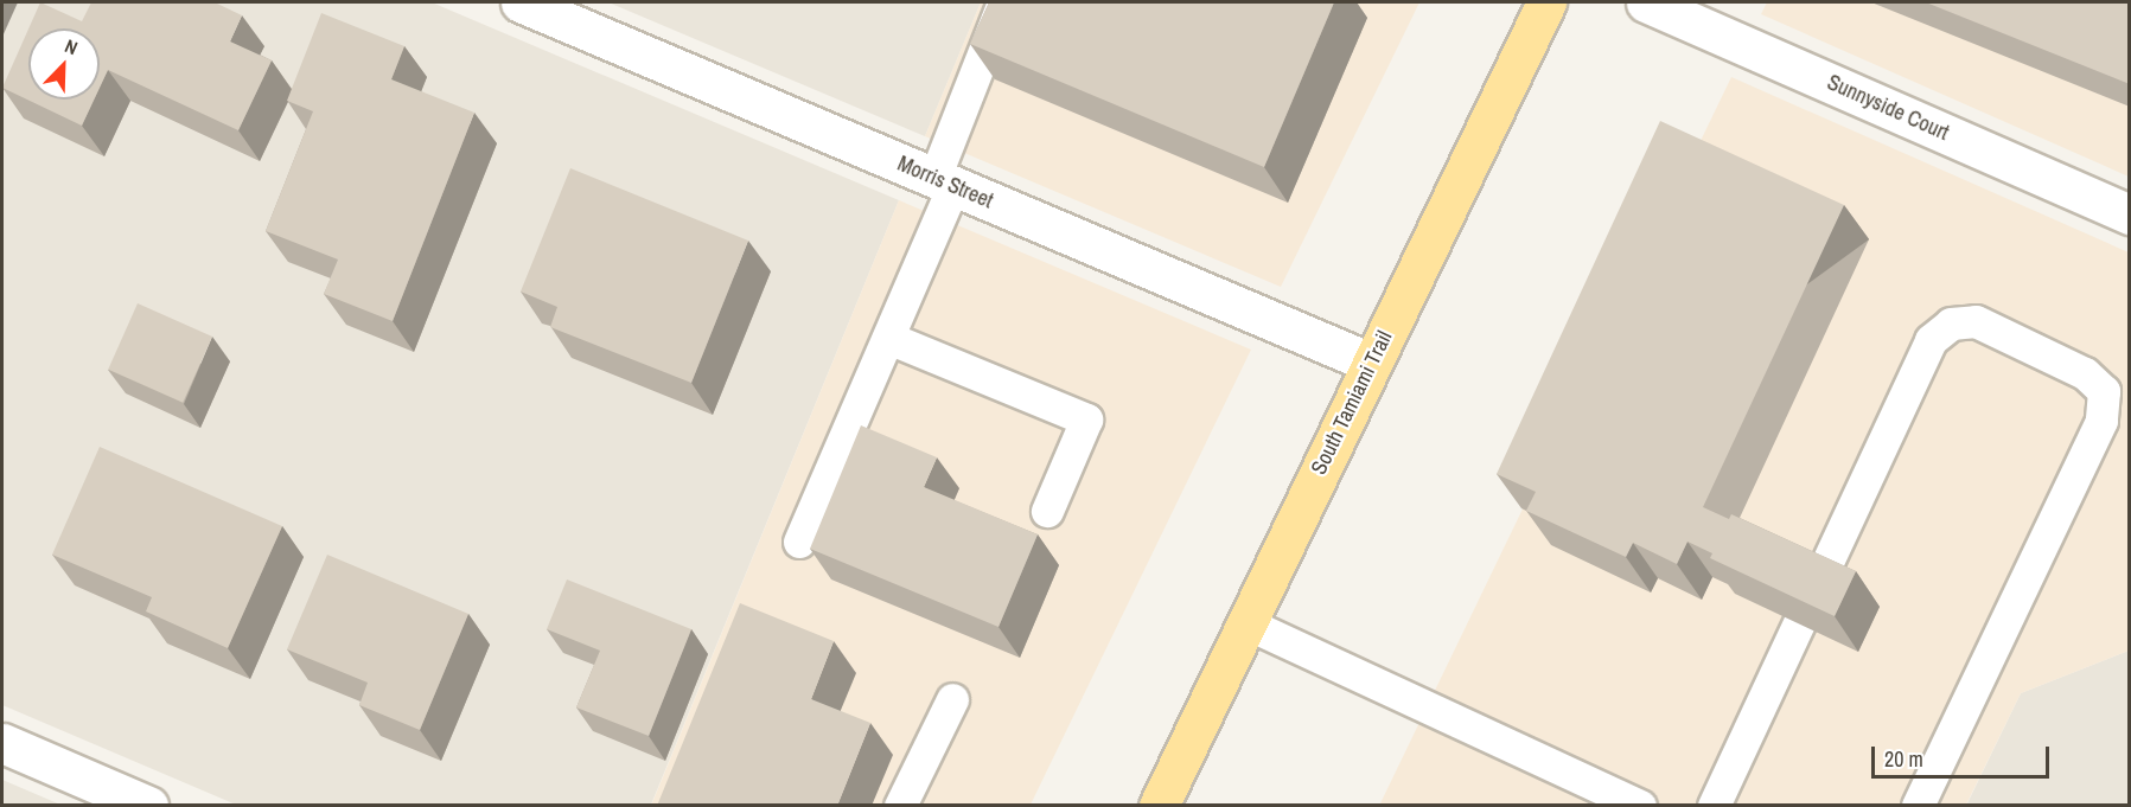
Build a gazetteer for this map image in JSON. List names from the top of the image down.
{
  "streets": {
    "main road": ["South Tamiami Trail"],
    "street": ["Sunnyside Court", "Morris Street"]
  },
  "crossings": [
    ["Morris Street", "South Tamiami Trail"]
  ],
  "scale_bar": "20 m",
  "north": "top right"
}
